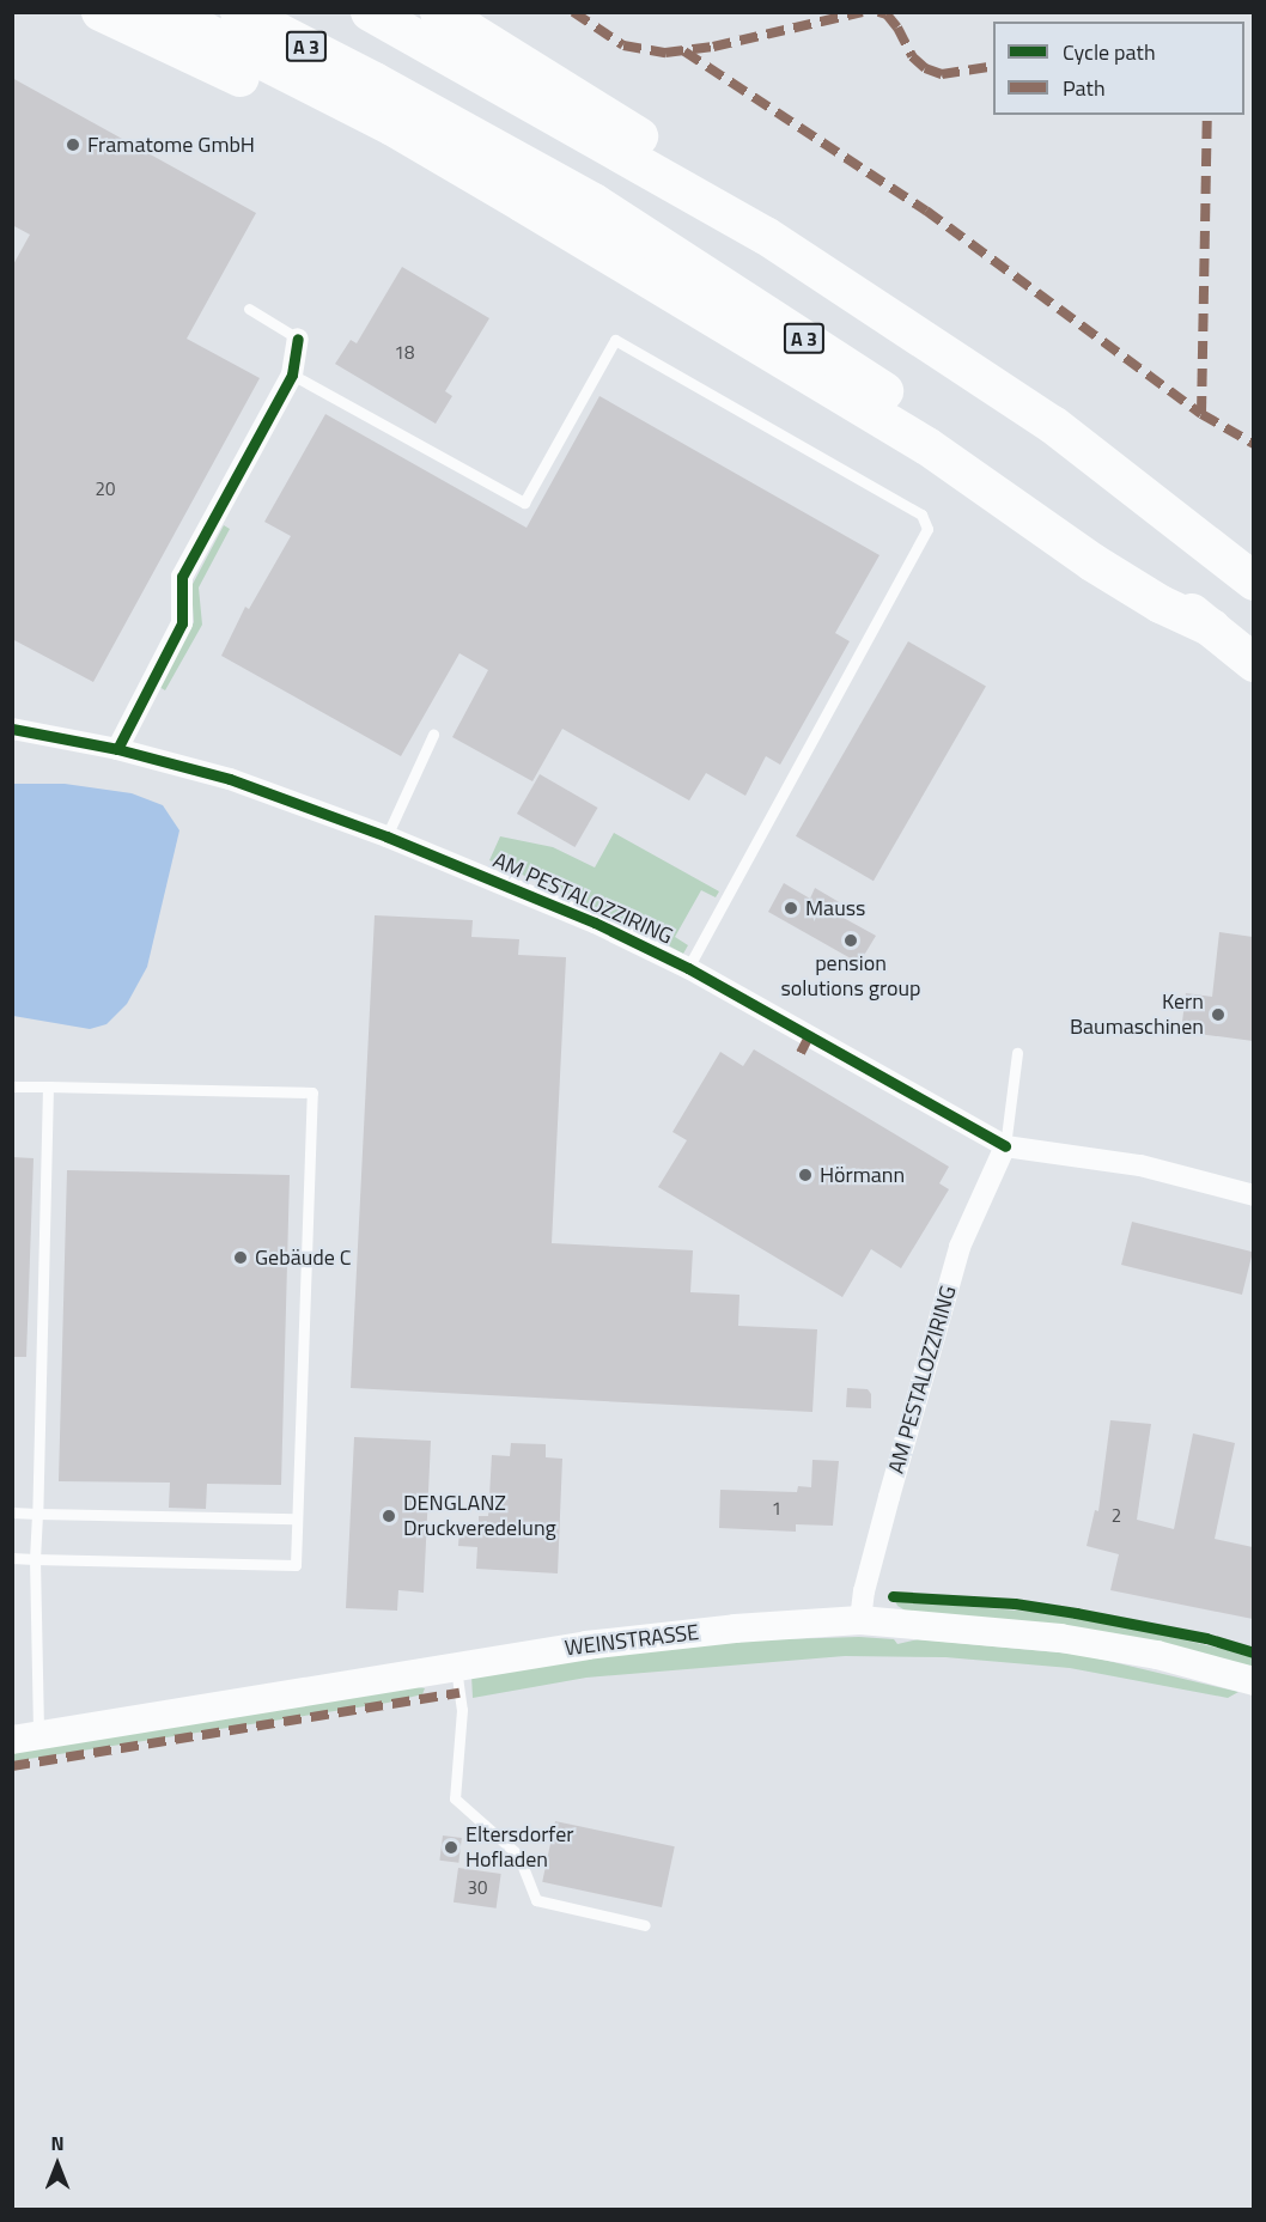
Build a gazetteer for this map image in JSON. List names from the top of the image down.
{
  "streets": {
    "highway": ["A 3"],
    "main road": ["WEINSTRASSE"],
    "street": ["AM PESTALOZZIRING"]
  },
  "crossings": [
    ["AM PESTALOZZIRING", "WEINSTRASSE"]
  ],
  "places": [
    "Framatome GmbH",
    "Mauss",
    "pension solutions group",
    "Kern Baumaschinen",
    "Hörmann",
    "Gebäude C",
    "DENGLANZ Druckveredelung",
    "Eltersdorfer Hofladen"
  ],
  "house_numbers": [
    "18",
    "20",
    "1",
    "2",
    "30"
  ],
  "legend": ["Cycle path", "Path"],
  "north": "top"
}
